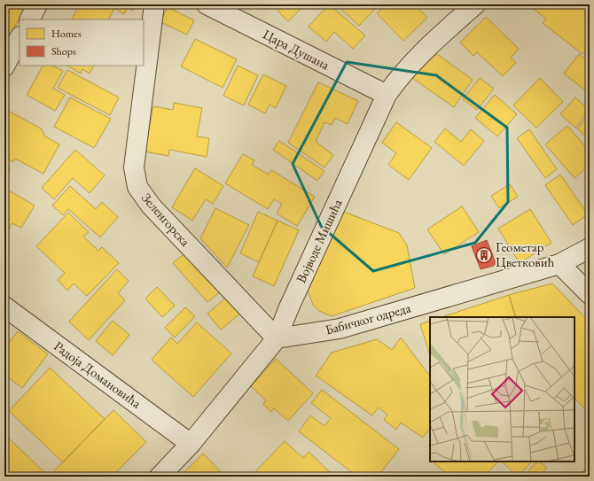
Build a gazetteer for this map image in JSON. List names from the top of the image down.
{
  "streets": {
    "street": [
      "Цара Душана",
      "Зеленгорска",
      "Војводе Мишића",
      "Бабичког одреда",
      "Радоја Домановића"
    ]
  },
  "crossings": [
    ["Цара Душана", "Војводе Мишића"],
    ["Зеленгорска", "Војводе Мишића"],
    ["Зеленгорска", "Бабичког одреда"],
    ["Војводе Мишића", "Бабичког одреда"],
    ["Војводе Мишића", "Радоја Домановића"]
  ],
  "places": {
    "building": ["Геометар Цветковић"]
  },
  "legend": ["Homes", "Shops"]
}
